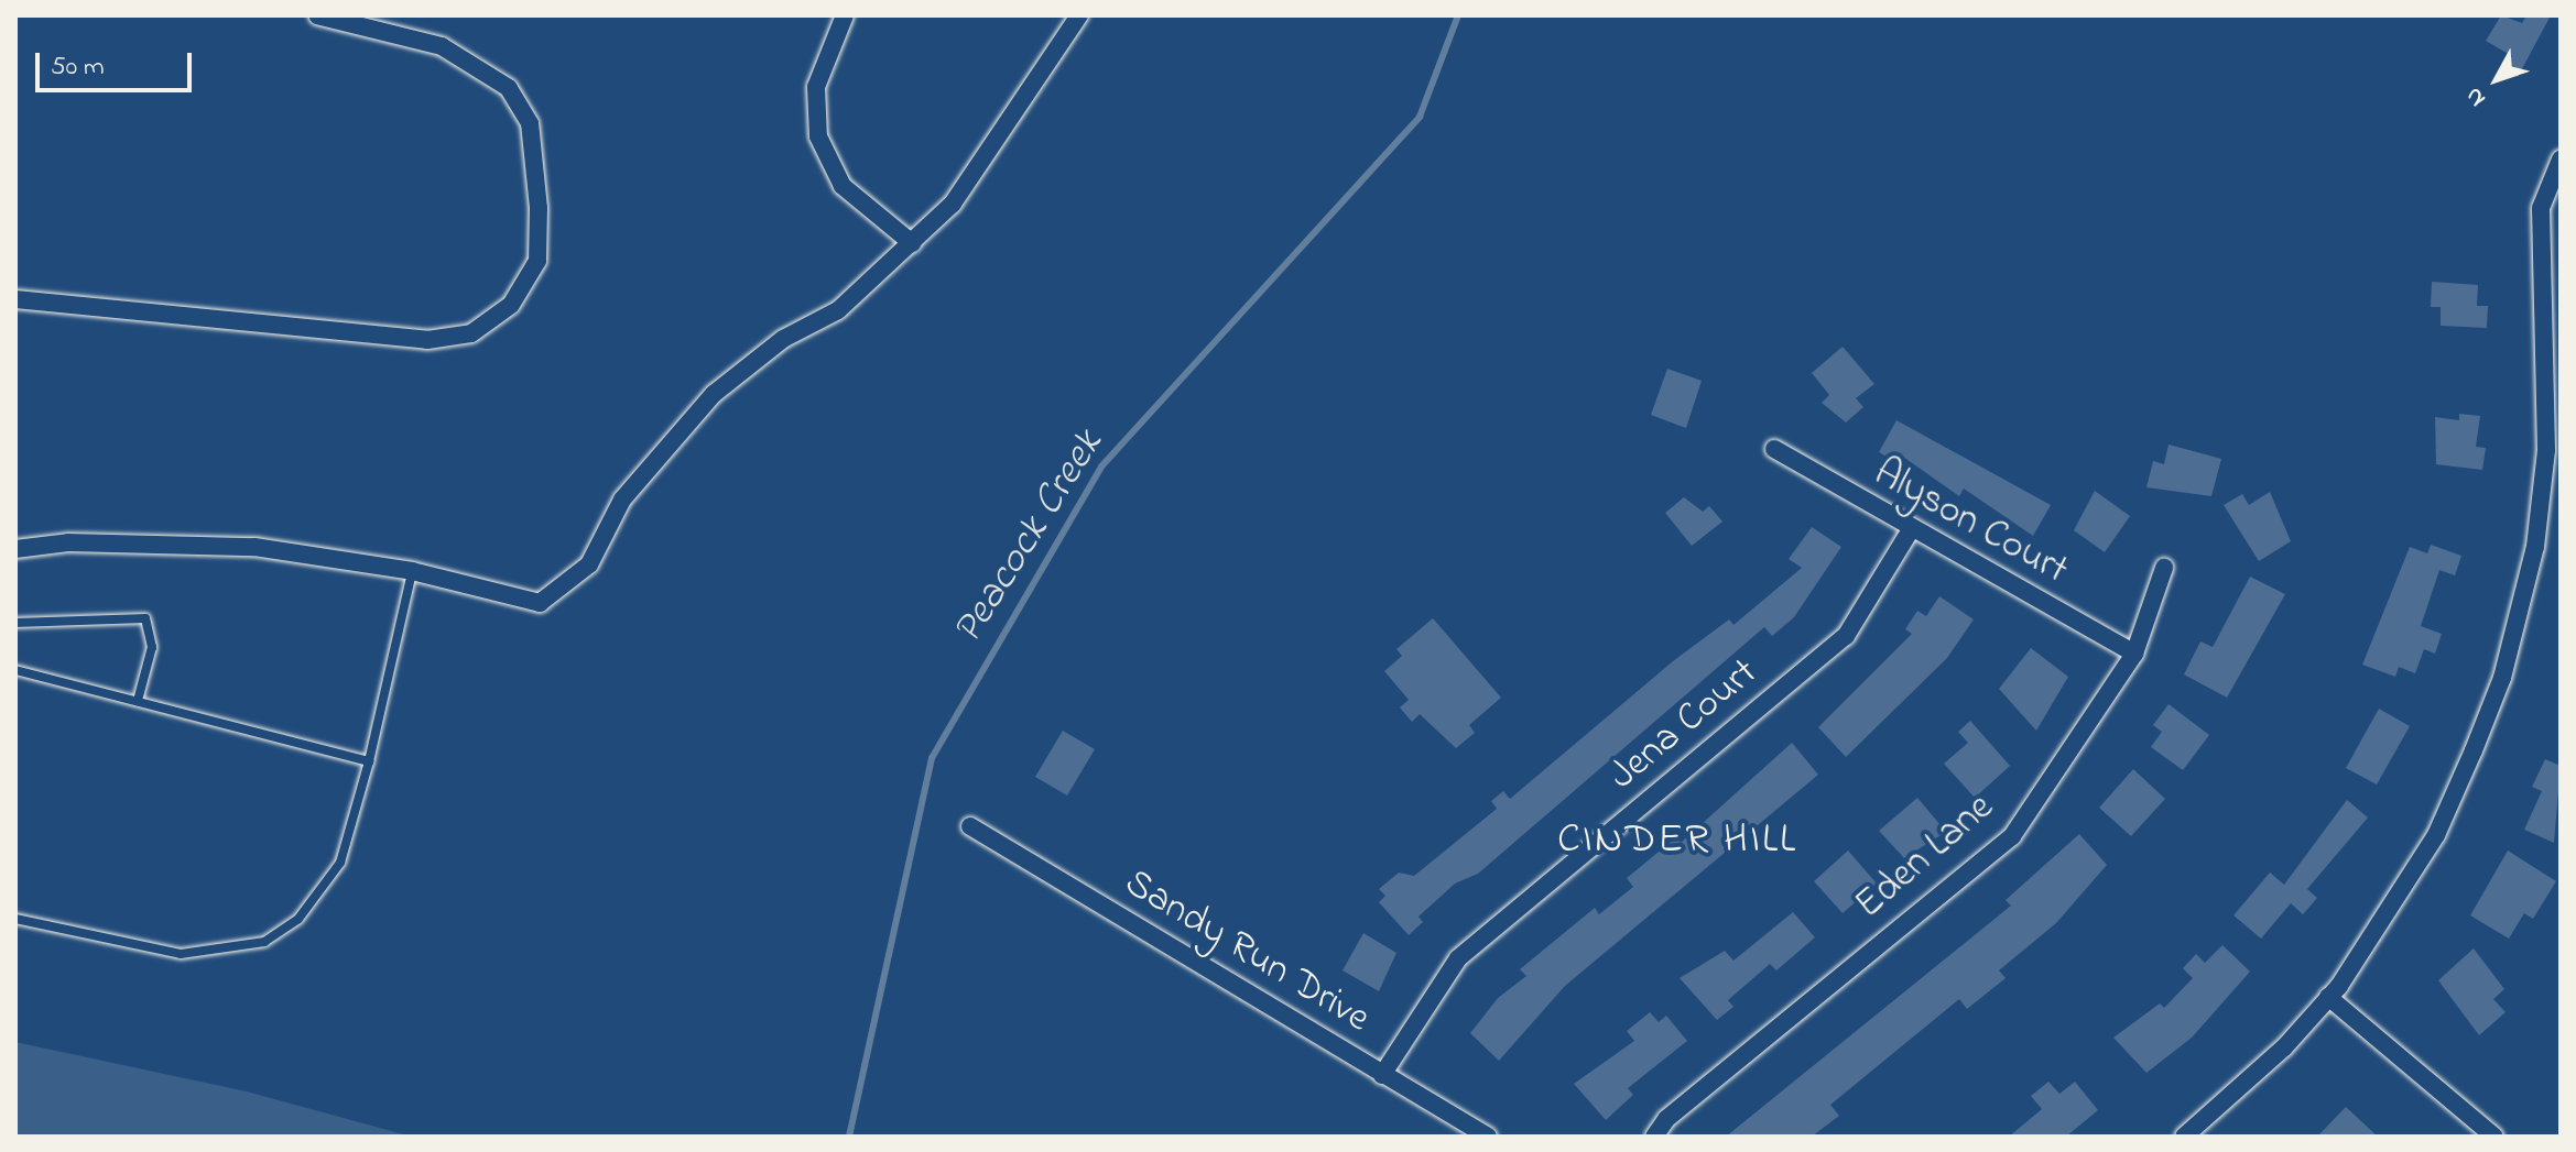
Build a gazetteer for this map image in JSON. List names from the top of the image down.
{
  "streets": {
    "street": [
      "Alyson Court",
      "Jena Court",
      "Eden Lane",
      "Sandy Run Drive"
    ]
  },
  "crossings": [
    ["Alyson Court", "Jena Court"],
    ["Alyson Court", "Eden Lane"],
    ["Jena Court", "Sandy Run Drive"]
  ],
  "districts": ["CINDER HILL"],
  "water": ["Peacock Creek"],
  "scale_bar": "50 m",
  "north": "bottom left"
}
